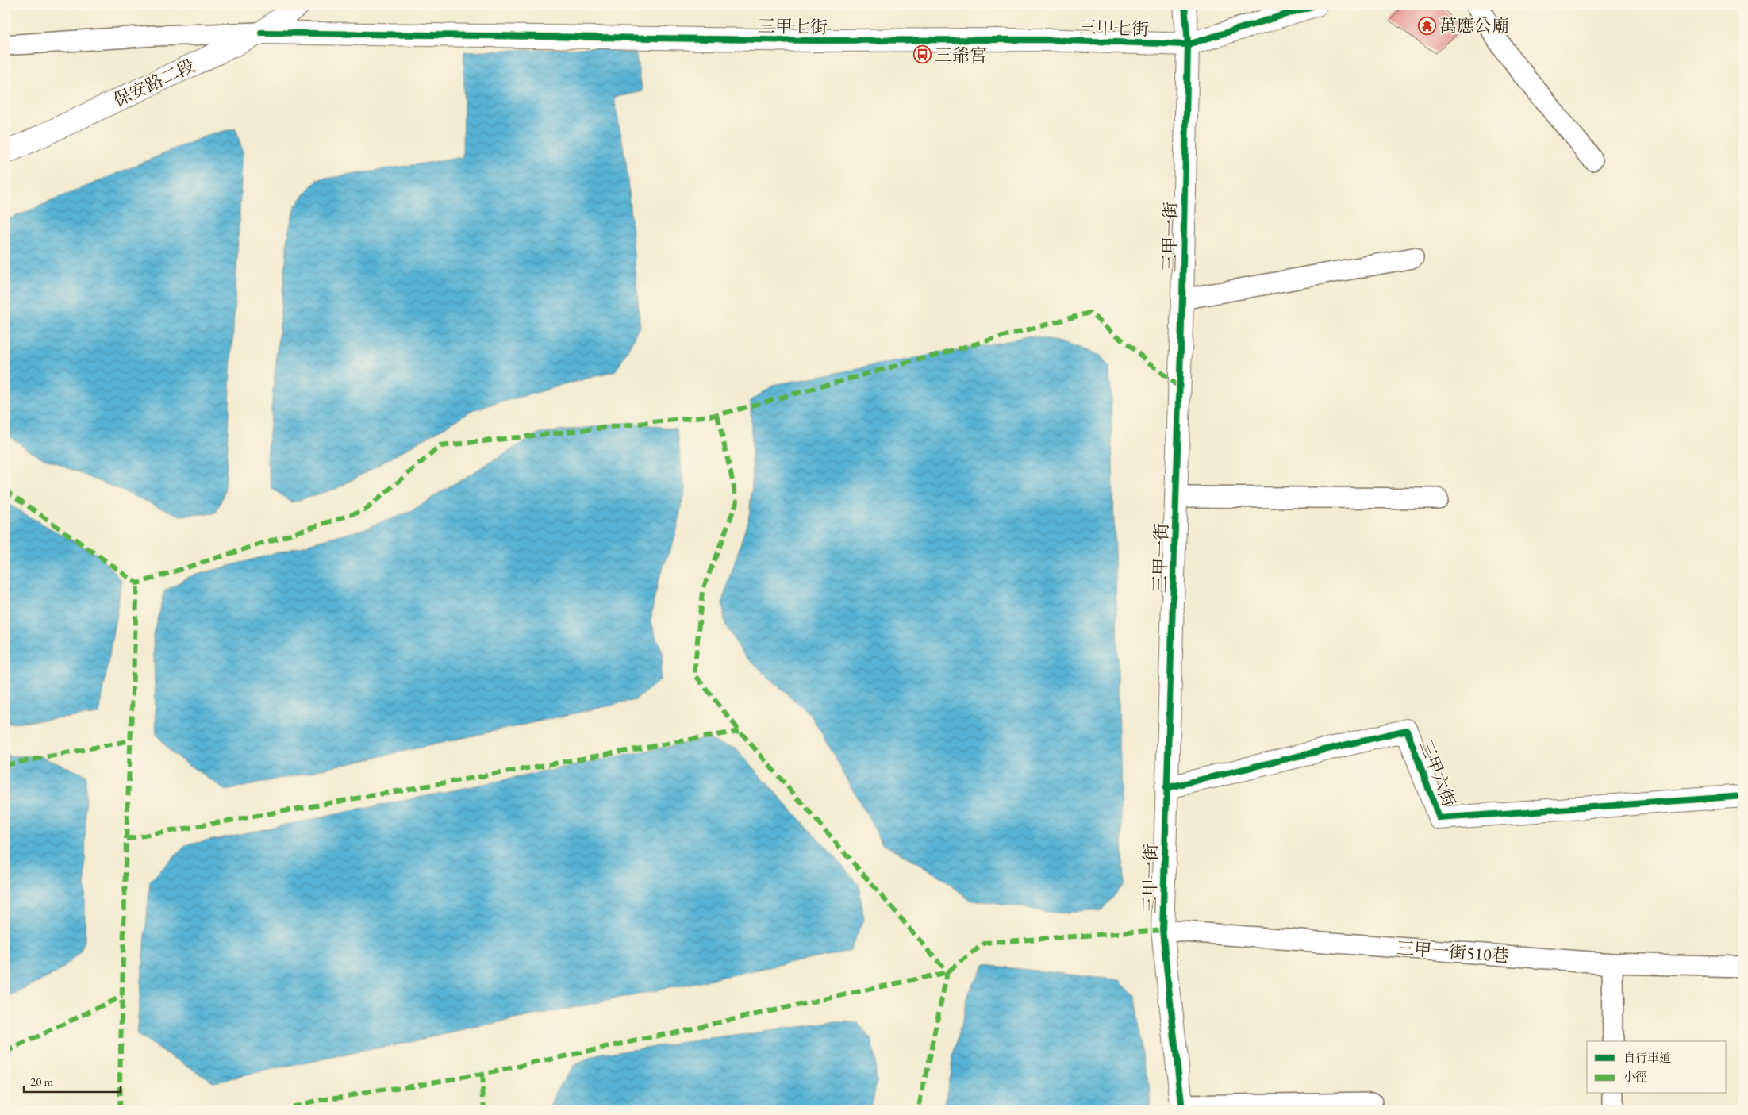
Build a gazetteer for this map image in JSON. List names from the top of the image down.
{
  "streets": {
    "street": [
      "三甲七街",
      "保安路二段",
      "三甲一街",
      "三甲六街"
    ],
    "lane": ["三甲一街510巷"]
  },
  "crossings": [
    ["三甲七街", "保安路二段"],
    ["三甲七街", "三甲一街"],
    ["三甲一街", "三甲六街"],
    ["三甲一街", "三甲一街510巷"]
  ],
  "places": {
    "temple": ["萬應公廟"],
    "bus stop": ["三爺宮"]
  },
  "legend": ["自行車道", "小徑"],
  "scale_bar": "20 m"
}
